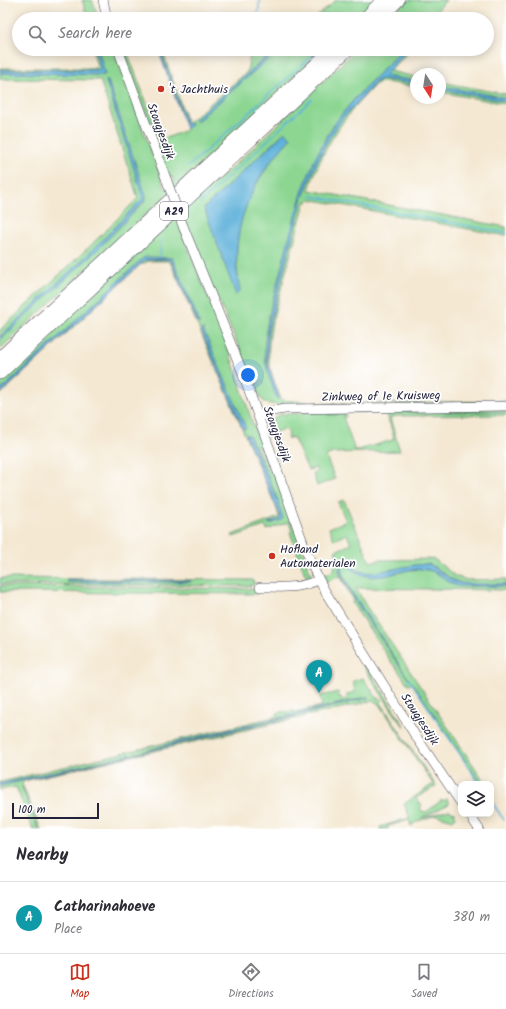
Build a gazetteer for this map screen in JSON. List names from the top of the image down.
{
  "streets": {
    "highway": ["A29"],
    "street": ["Stougjesdijk", "Zinkweg of 1e Kruisweg"]
  },
  "crossings": [
    ["Stougjesdijk", "Zinkweg of 1e Kruisweg"]
  ],
  "places": ["'t Jachthuis", "Hofland Automaterialen"],
  "scale_bar": "100 m",
  "north": "bottom",
  "page": {
    "search": "Search here",
    "pins": "A",
    "scale": "100 m",
    "heading": "Nearby",
    "list": [
      {
        "mark": "A",
        "name": "Catharinahoeve",
        "note": "Place",
        "value": "380 m"
      }
    ],
    "nav": ["Map", "Directions", "Saved"]
  }
}
